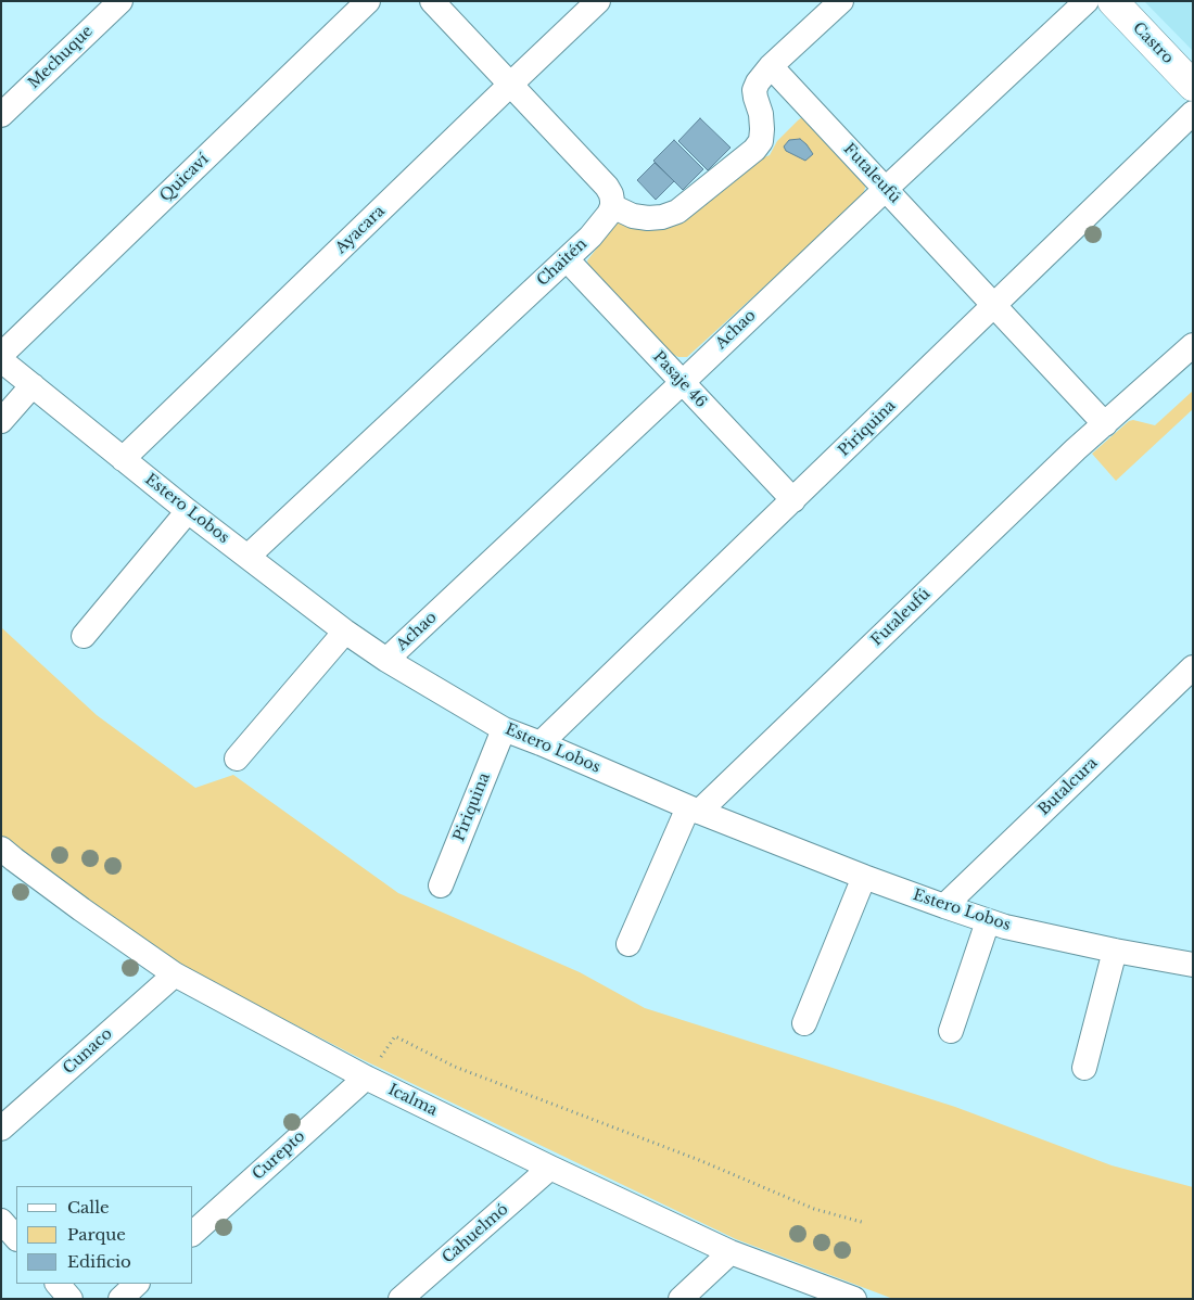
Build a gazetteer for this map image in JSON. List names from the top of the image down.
{
  "streets": {
    "street": [
      "Castro",
      "Mechuque",
      "Futaleufú",
      "Quicaví",
      "Ayacara",
      "Chaitén",
      "Achao",
      "Pasaje 46",
      "Piriquina",
      "Estero Lobos",
      "Butalcura",
      "Cunaco",
      "Icalma",
      "Curepto",
      "Cahuelmó"
    ]
  },
  "crossings": [
    ["Futaleufú", "Achao"],
    ["Futaleufú", "Piriquina"],
    ["Futaleufú", "Estero Lobos"],
    ["Ayacara", "Estero Lobos"],
    ["Chaitén", "Pasaje 46"],
    ["Chaitén", "Estero Lobos"],
    ["Achao", "Pasaje 46"],
    ["Achao", "Estero Lobos"],
    ["Pasaje 46", "Piriquina"],
    ["Piriquina", "Estero Lobos"],
    ["Estero Lobos", "Butalcura"],
    ["Cunaco", "Icalma"],
    ["Icalma", "Curepto"],
    ["Icalma", "Cahuelmó"]
  ],
  "legend": ["Calle", "Parque", "Edificio"]
}
